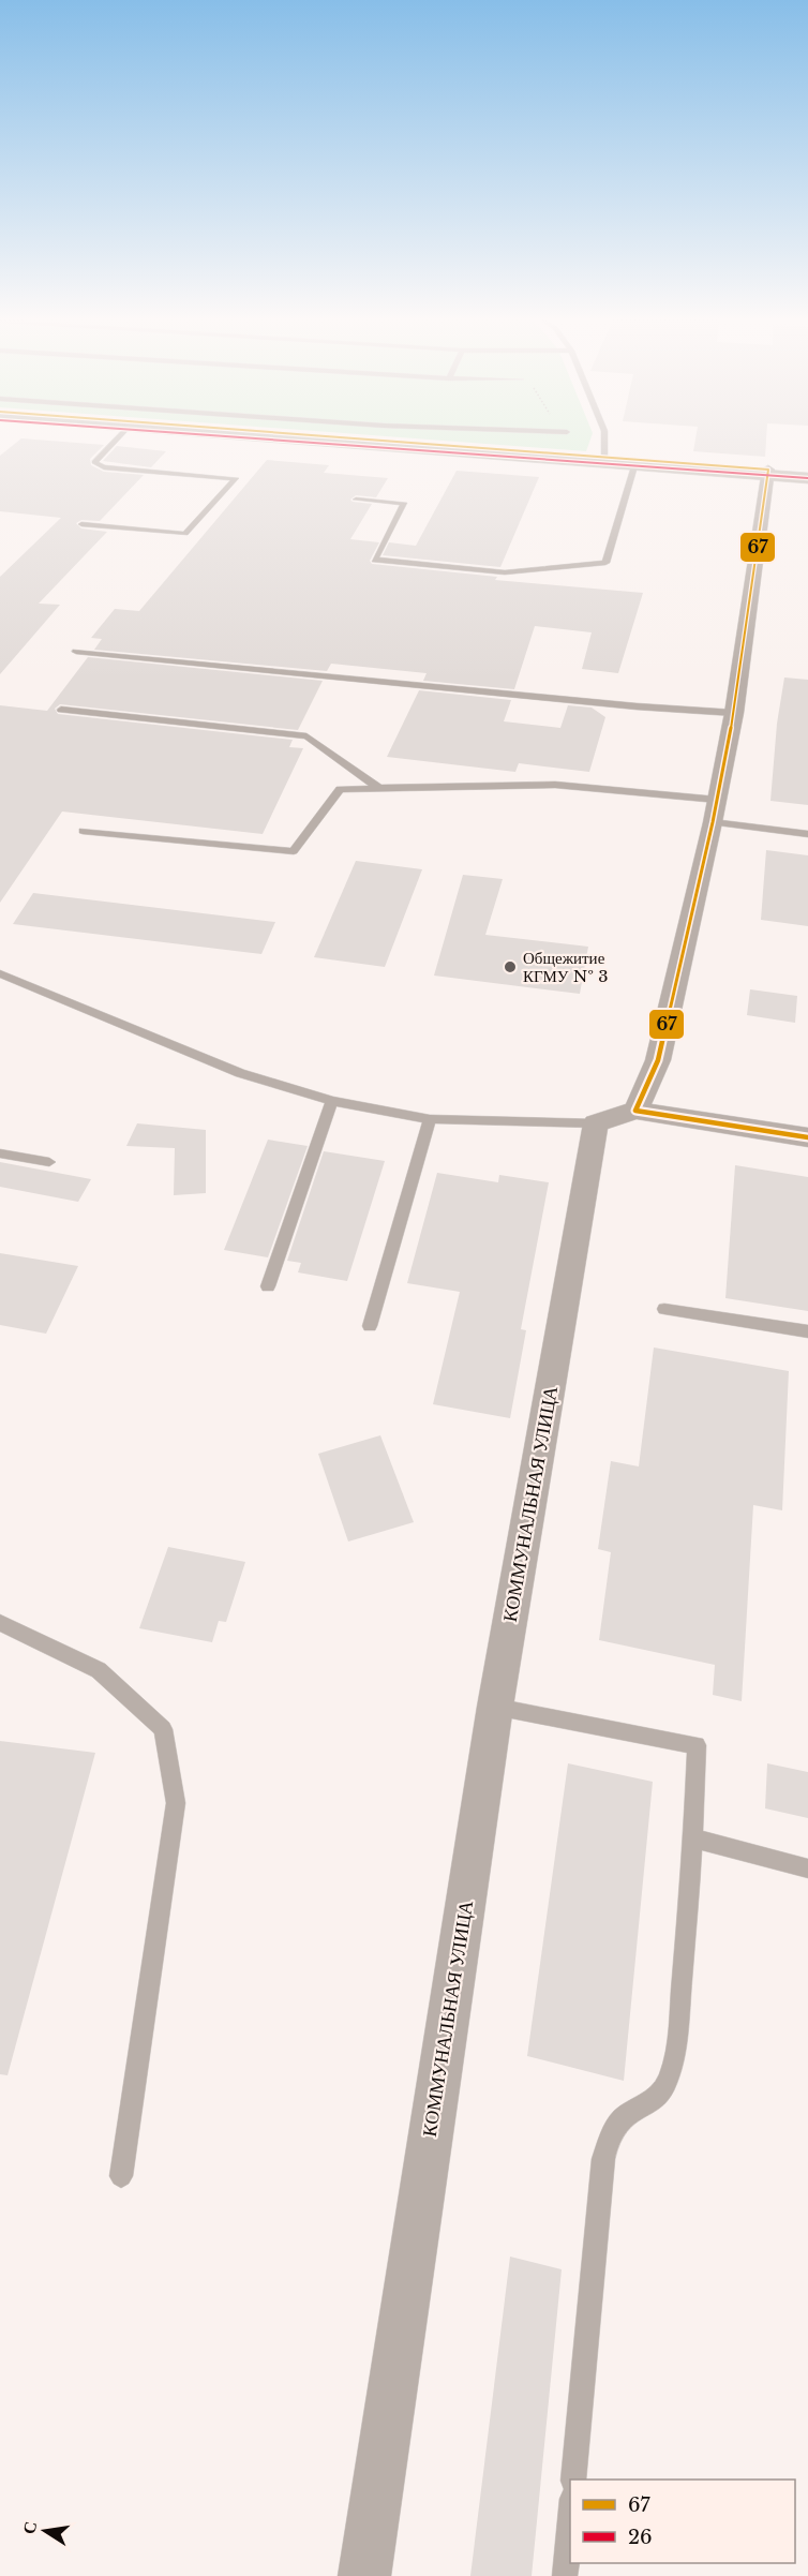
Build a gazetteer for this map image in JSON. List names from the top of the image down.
{
  "streets": {
    "street": ["КОММУНАЛЬНАЯ УЛИЦА"]
  },
  "places": ["Общежитие КГМУ № 3"],
  "lines": ["transit line 67", "transit line 26"],
  "legend": ["67", "26"],
  "north": "left"
}
